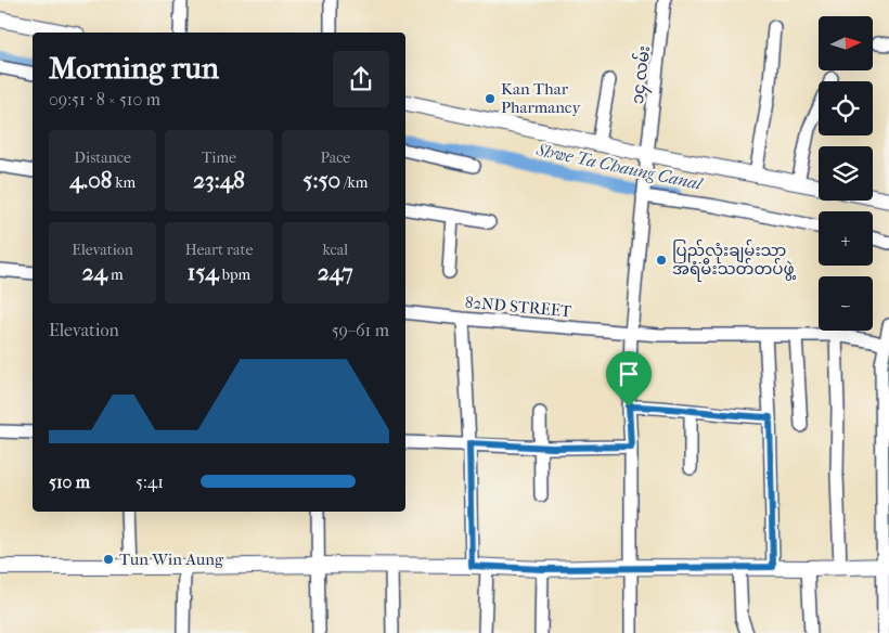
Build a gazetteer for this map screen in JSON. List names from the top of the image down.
{
  "streets": {
    "street": ["၁၄ လမ်း", "82ND STREET"]
  },
  "crossings": [
    ["၁၄ လမ်း", "82ND STREET"]
  ],
  "water": ["Shwe Ta Chaung Canal"],
  "places": ["Kan Thar Pharmancy", "ပြည်လုံးချမ်းသာ အရံမီးသတ်တပ်ဖွဲ့", "Tun Win Aung"],
  "north": "right",
  "page": {
    "map_buttons": ["+", "−"],
    "heading": ["Morning run", "09:51 · 8 × 510 m"],
    "stats": [
      ["Distance", "4.08 km"],
      ["Time", "23:48"],
      ["Pace", "5:50 /km"],
      ["Elevation", "24 m"],
      ["Heart rate", "154 bpm"],
      ["kcal", "247"]
    ],
    "chart": ["Elevation", "59–61 m"],
    "list": [
      {
        "name": "510 m",
        "note": "5:41"
      }
    ]
  }
}
